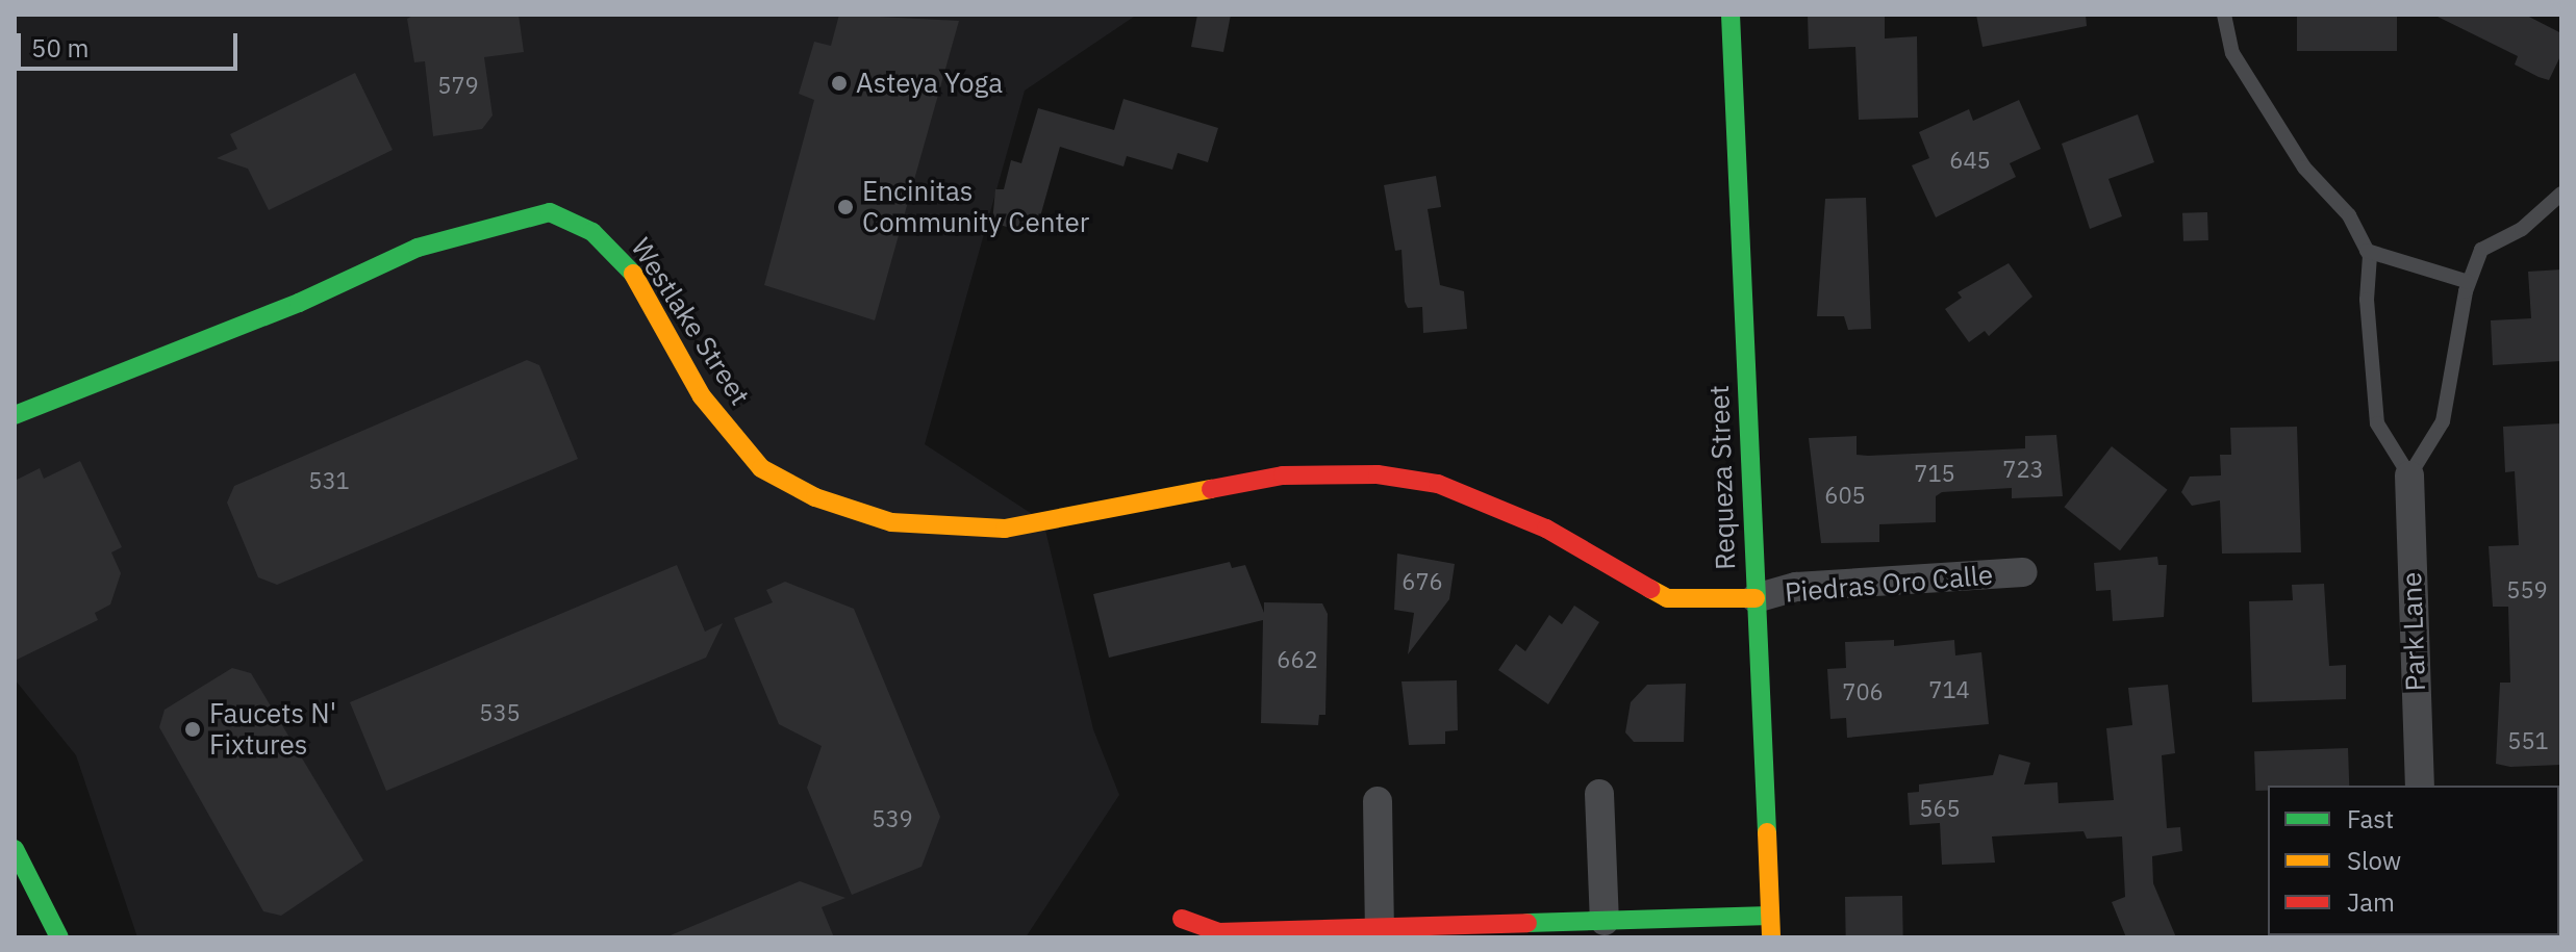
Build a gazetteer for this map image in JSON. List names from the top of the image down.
{
  "streets": {
    "street": [
      "Westlake Street",
      "Requeza Street",
      "Piedras Oro Calle",
      "Park Lane"
    ]
  },
  "crossings": [
    ["Westlake Street", "Requeza Street"],
    ["Westlake Street", "Piedras Oro Calle"],
    ["Requeza Street", "Piedras Oro Calle"]
  ],
  "places": ["Asteya Yoga", "Encinitas Community Center", "Faucets N' Fixtures"],
  "house_numbers": [
    "579",
    "645",
    "723",
    "715",
    "531",
    "605",
    "676",
    "559",
    "662",
    "714",
    "706",
    "535",
    "551",
    "565",
    "539"
  ],
  "legend": ["Fast", "Slow", "Jam"],
  "scale_bar": "50 m"
}
